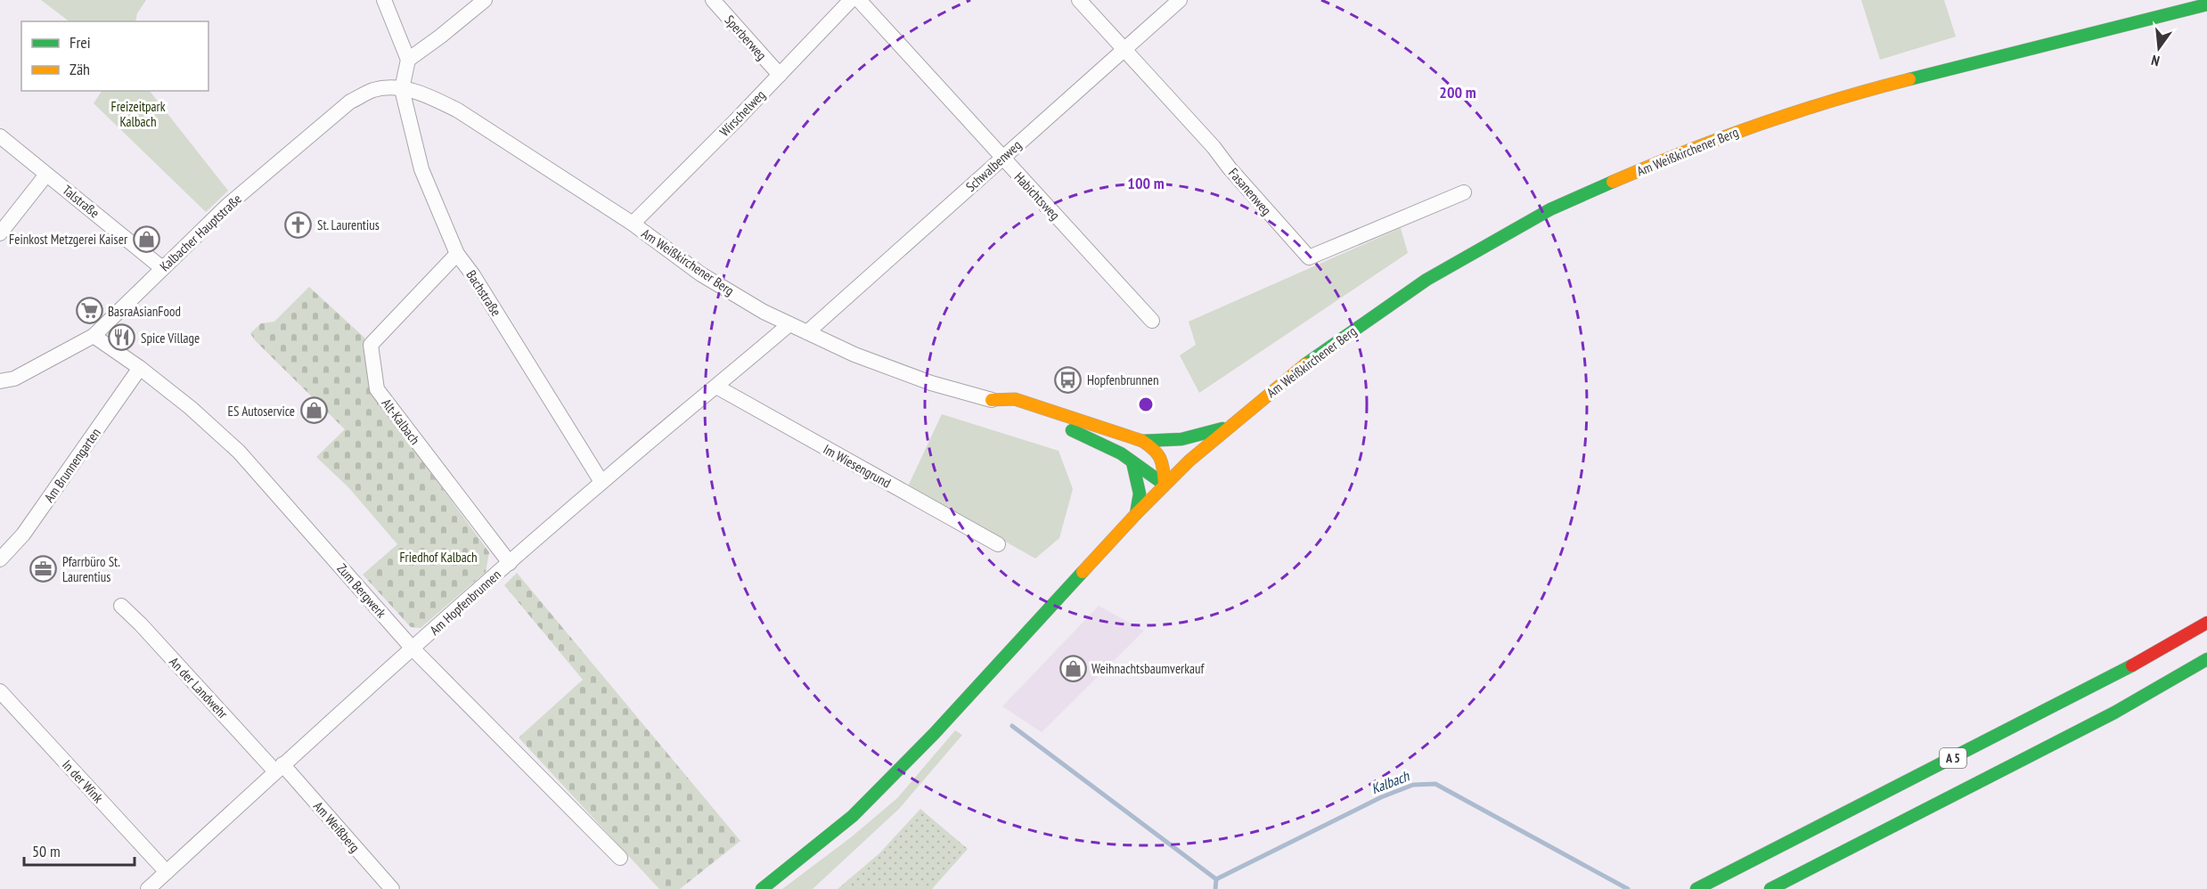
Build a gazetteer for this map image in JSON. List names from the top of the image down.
{
  "streets": {
    "main road": ["Am Weißkirchener Berg", "A 5"],
    "street": [
      "Sperberweg",
      "Wirschelweg",
      "Schwalbenweg",
      "Fasanenweg",
      "Habichtsweg",
      "Talstraße",
      "Kalbacher Hauptstraße",
      "Bachstraße",
      "Alt-Kalbach",
      "Am Brunnengarten",
      "Im Wiesengrund",
      "Zum Bergwerk",
      "Am Hopfenbrunnen",
      "An der Landwehr",
      "In der Wink",
      "Am Weißberg"
    ]
  },
  "crossings": [
    ["Sperberweg", "Wirschelweg"],
    ["Wirschelweg", "Am Weißkirchener Berg"],
    ["Am Weißkirchener Berg", "Schwalbenweg"],
    ["Am Weißkirchener Berg", "Kalbacher Hauptstraße"],
    ["Am Weißkirchener Berg", "Bachstraße"],
    ["Am Weißkirchener Berg", "Am Hopfenbrunnen"],
    ["Schwalbenweg", "Fasanenweg"],
    ["Schwalbenweg", "Habichtsweg"],
    ["Talstraße", "Kalbacher Hauptstraße"],
    ["Kalbacher Hauptstraße", "Bachstraße"],
    ["Kalbacher Hauptstraße", "Zum Bergwerk"],
    ["Bachstraße", "Alt-Kalbach"],
    ["Bachstraße", "Am Hopfenbrunnen"],
    ["Alt-Kalbach", "Am Hopfenbrunnen"],
    ["Am Brunnengarten", "Zum Bergwerk"],
    ["Im Wiesengrund", "Am Hopfenbrunnen"],
    ["Zum Bergwerk", "Am Hopfenbrunnen"],
    ["Am Hopfenbrunnen", "An der Landwehr"],
    ["Am Hopfenbrunnen", "In der Wink"],
    ["Am Hopfenbrunnen", "Am Weißberg"],
    ["An der Landwehr", "Am Weißberg"]
  ],
  "water": ["Kalbach"],
  "parks": ["Freizeitpark Kalbach", "Friedhof Kalbach"],
  "places": {
    "church": ["St. Laurentius"],
    "shop": ["Feinkost Metzgerei Kaiser", "ES Autoservice", "Weihnachtsbaumverkauf"],
    "supermarket": ["BasraAsianFood"],
    "restaurant": ["Spice Village"],
    "bus stop": ["Hopfenbrunnen"],
    "office": ["Pfarrbüro St. Laurentius"]
  },
  "legend": ["Frei", "Zäh"],
  "scale_bar": "50 m",
  "north": "bottom",
  "rings": ["200 m", "100 m"]
}
